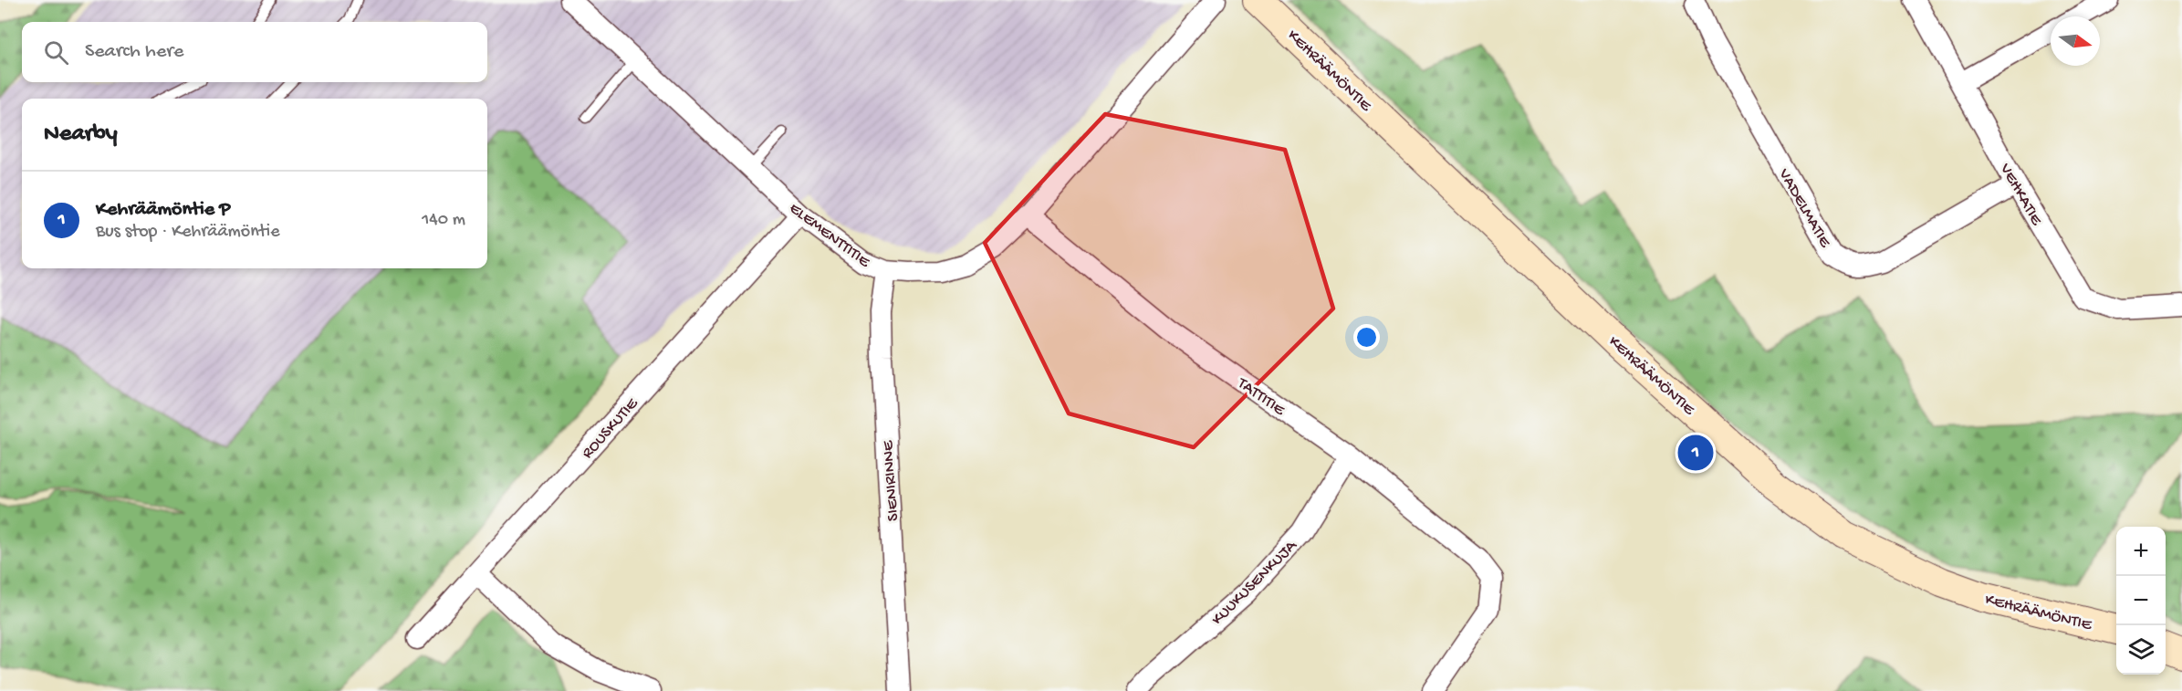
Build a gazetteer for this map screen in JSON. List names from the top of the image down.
{
  "streets": {
    "street": [
      "KEHRÄÄMÖNTIE",
      "VEHKATIE",
      "VADELMATIE",
      "ELEMENTTITIE",
      "TATTITIE",
      "ROUSKUTIE",
      "SIENIRINNE",
      "KUUKUSENKUJA"
    ]
  },
  "crossings": [
    ["VEHKATIE", "VADELMATIE"],
    ["ELEMENTTITIE", "TATTITIE"],
    ["ELEMENTTITIE", "ROUSKUTIE"],
    ["ELEMENTTITIE", "SIENIRINNE"],
    ["TATTITIE", "KUUKUSENKUJA"]
  ],
  "north": "right",
  "page": {
    "search": "Search here",
    "heading": "Nearby",
    "list": [
      {
        "mark": "1",
        "name": "Kehräämöntie P",
        "note": "Bus stop · Kehräämöntie",
        "value": "140 m"
      }
    ],
    "pins": "1",
    "map_buttons": ["+", "−"]
  }
}
